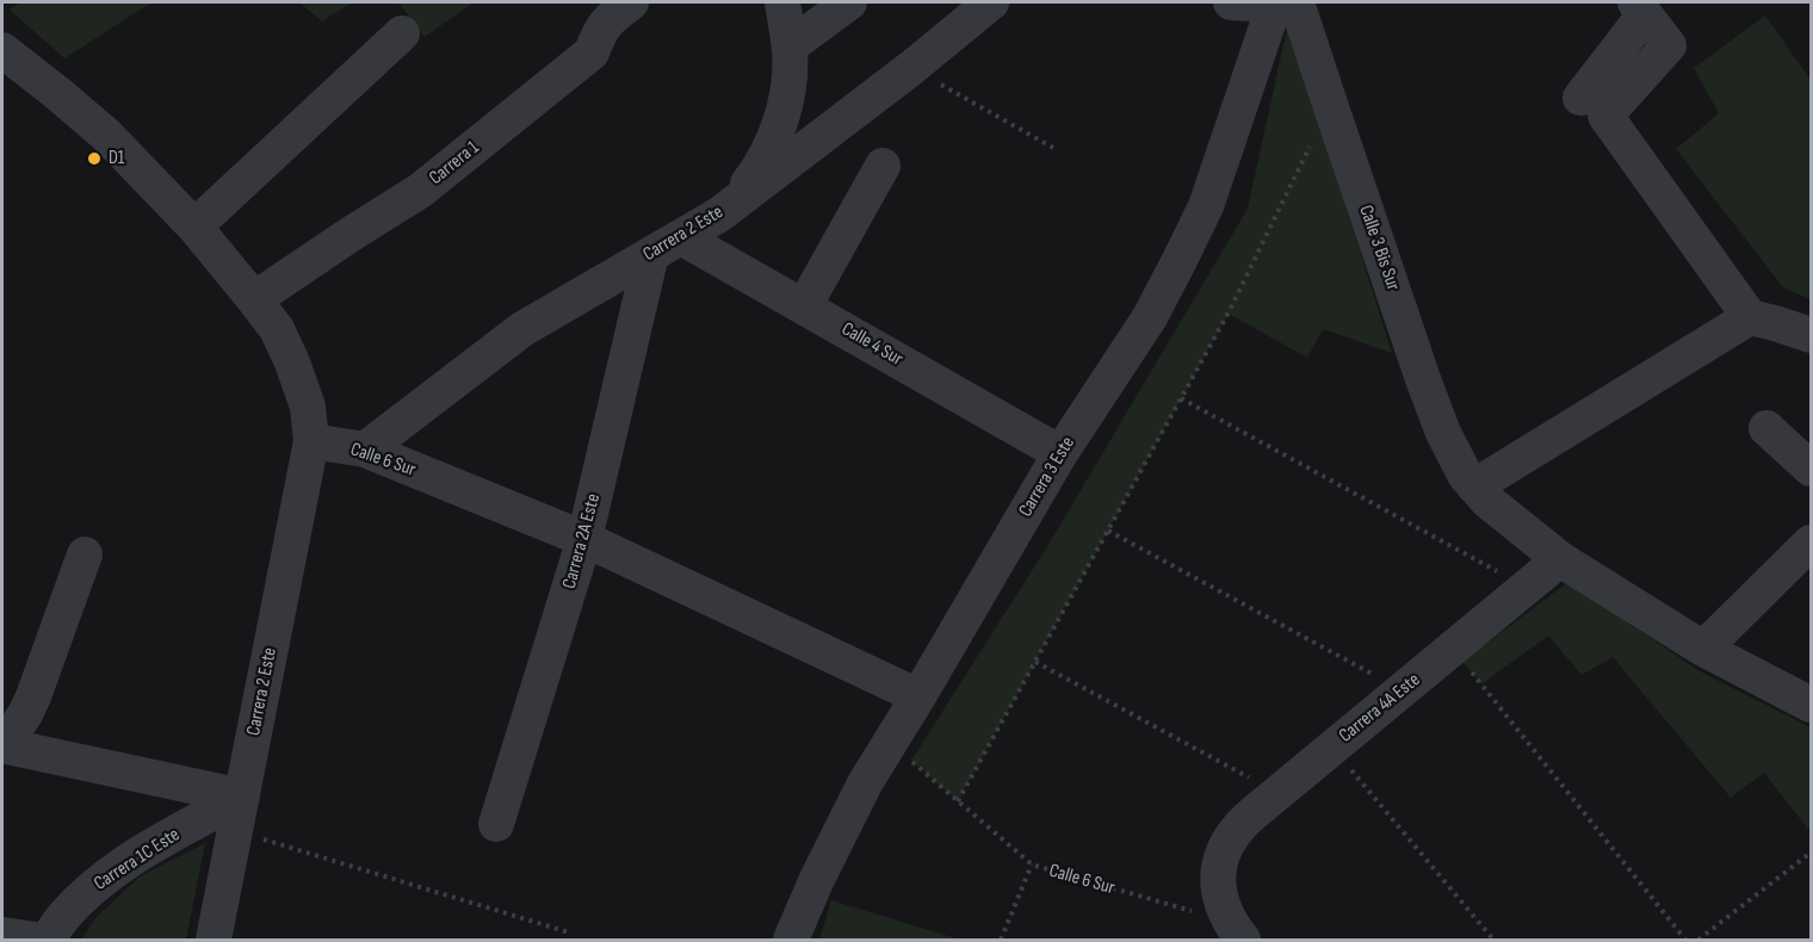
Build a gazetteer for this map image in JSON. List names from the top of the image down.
{
  "streets": {
    "street": [
      "Carrera 1",
      "Carrera 2 Este",
      "Calle 3 Bis Sur",
      "Calle 4 Sur",
      "Calle 6 Sur",
      "Carrera 3 Este",
      "Carrera 2A Este",
      "Carrera 4A Este",
      "Carrera 1C Este"
    ]
  },
  "crossings": [
    ["Carrera 2 Este", "Calle 4 Sur"],
    ["Carrera 2 Este", "Calle 6 Sur"],
    ["Carrera 2 Este", "Carrera 2A Este"],
    ["Carrera 2 Este", "Carrera 1C Este"],
    ["Calle 3 Bis Sur", "Carrera 3 Este"],
    ["Calle 3 Bis Sur", "Carrera 4A Este"],
    ["Calle 4 Sur", "Carrera 3 Este"],
    ["Calle 6 Sur", "Carrera 3 Este"],
    ["Calle 6 Sur", "Carrera 2A Este"],
    ["Calle 6 Sur", "Carrera 4A Este"]
  ],
  "places": ["D1"]
}
